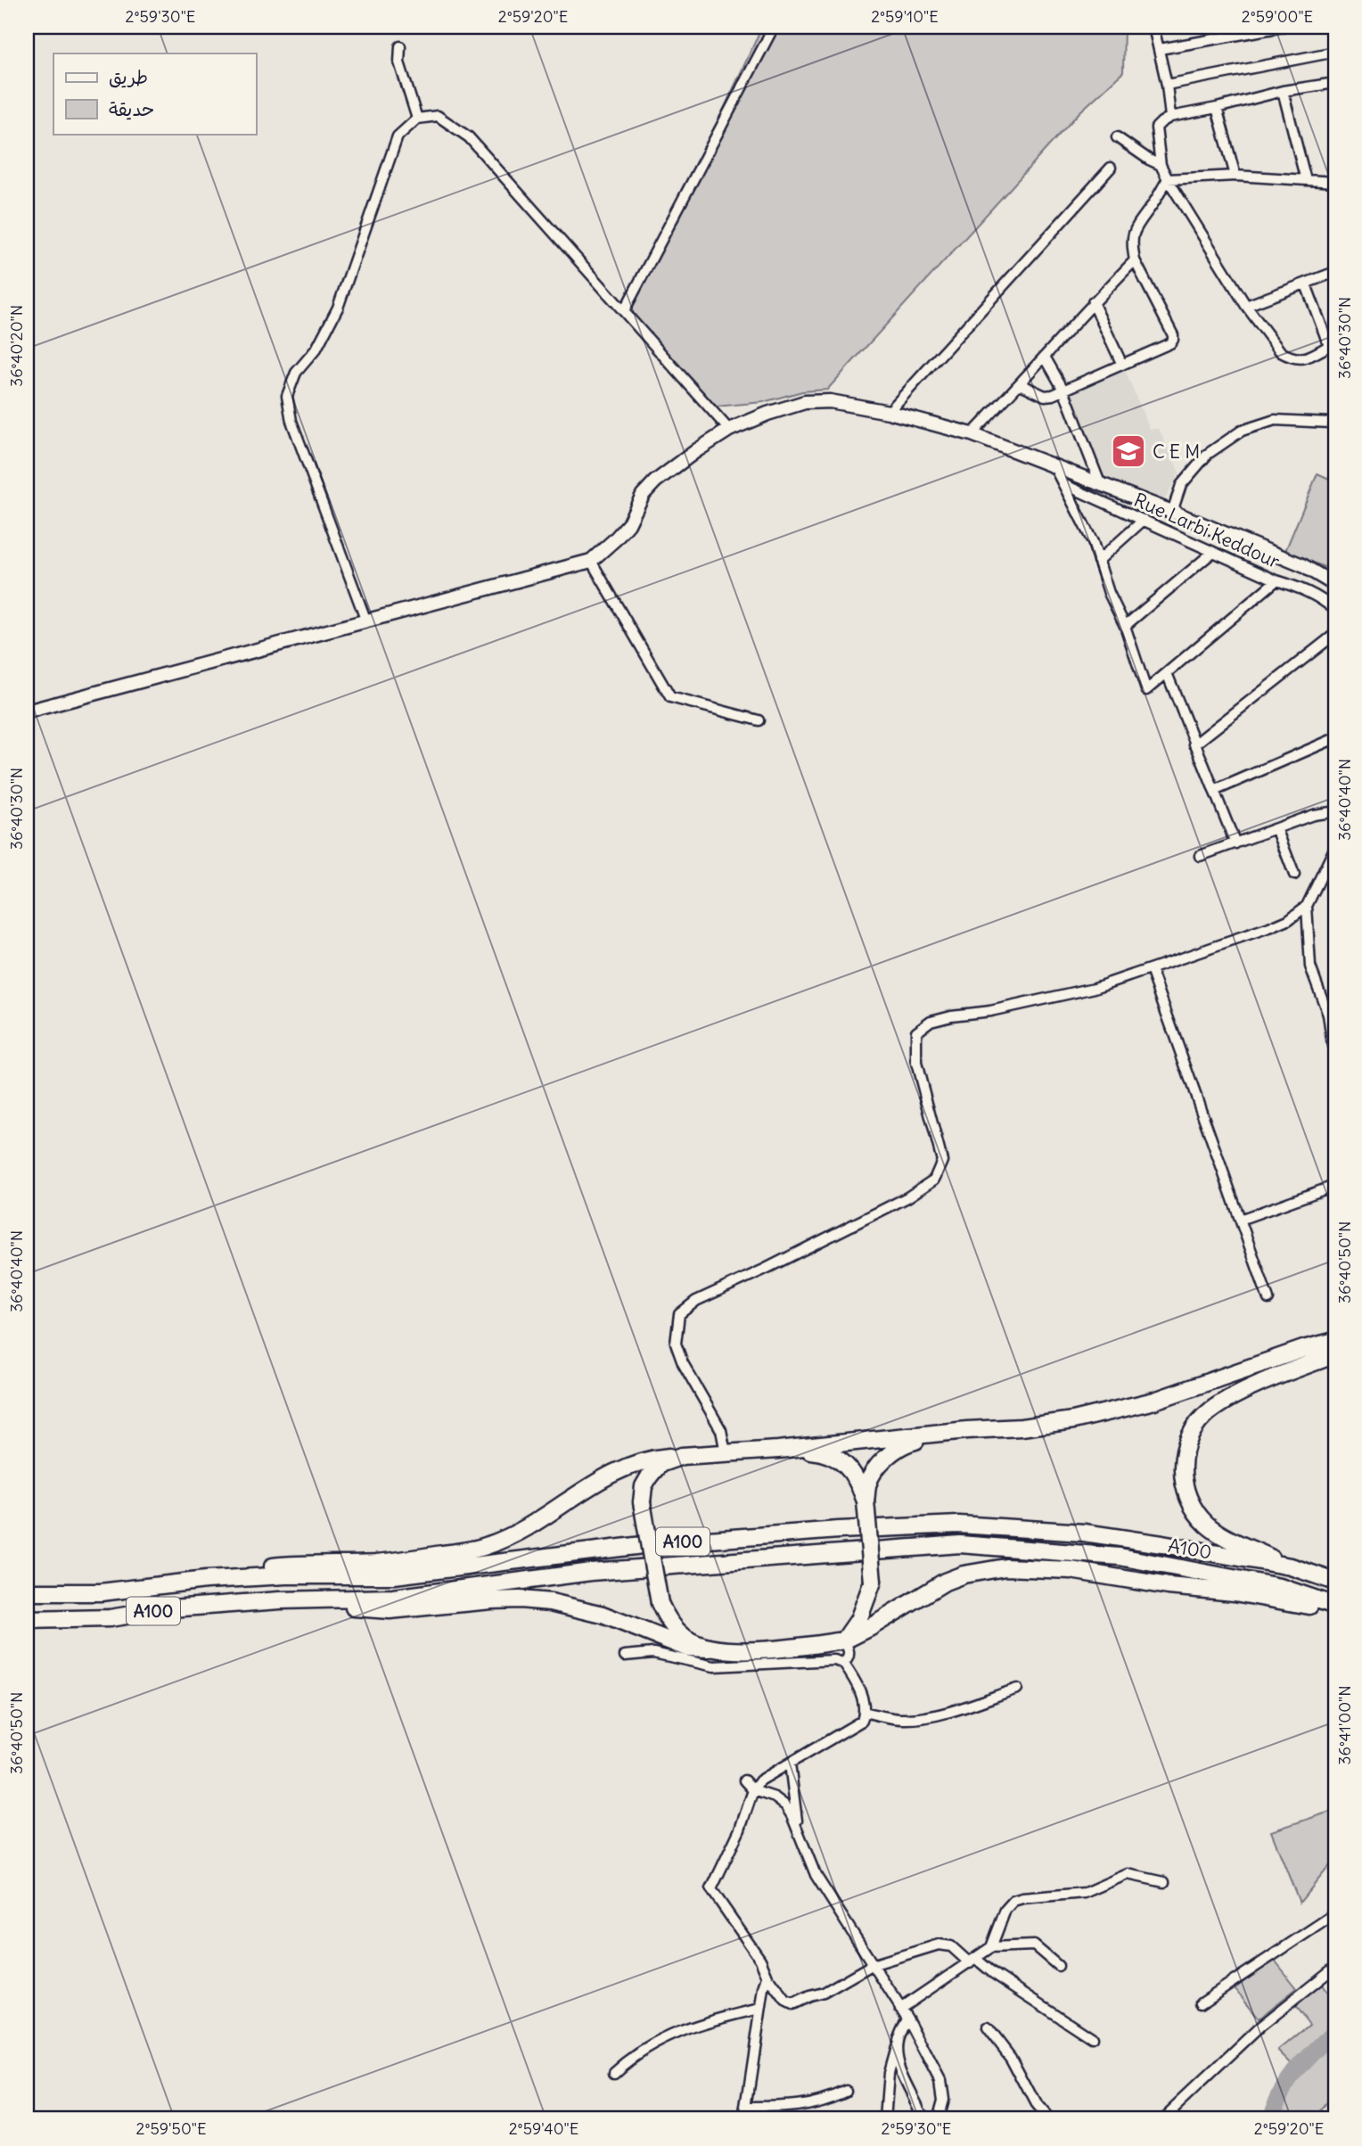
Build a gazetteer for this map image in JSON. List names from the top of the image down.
{
  "streets": {
    "highway": ["A100"],
    "street": ["Rue Larbi Keddour"]
  },
  "places": {
    "school or university": ["C E M"]
  },
  "legend": ["طريق", "حديقة"],
  "coordinates": [
    "2°59'30\"E",
    "2°59'20\"E",
    "2°59'10\"E",
    "2°59'00\"E",
    "36°40'30\"N",
    "36°40'20\"N",
    "36°40'40\"N",
    "36°40'50\"N",
    "36°41'00\"N",
    "2°59'50\"E",
    "2°59'40\"E"
  ]
}
